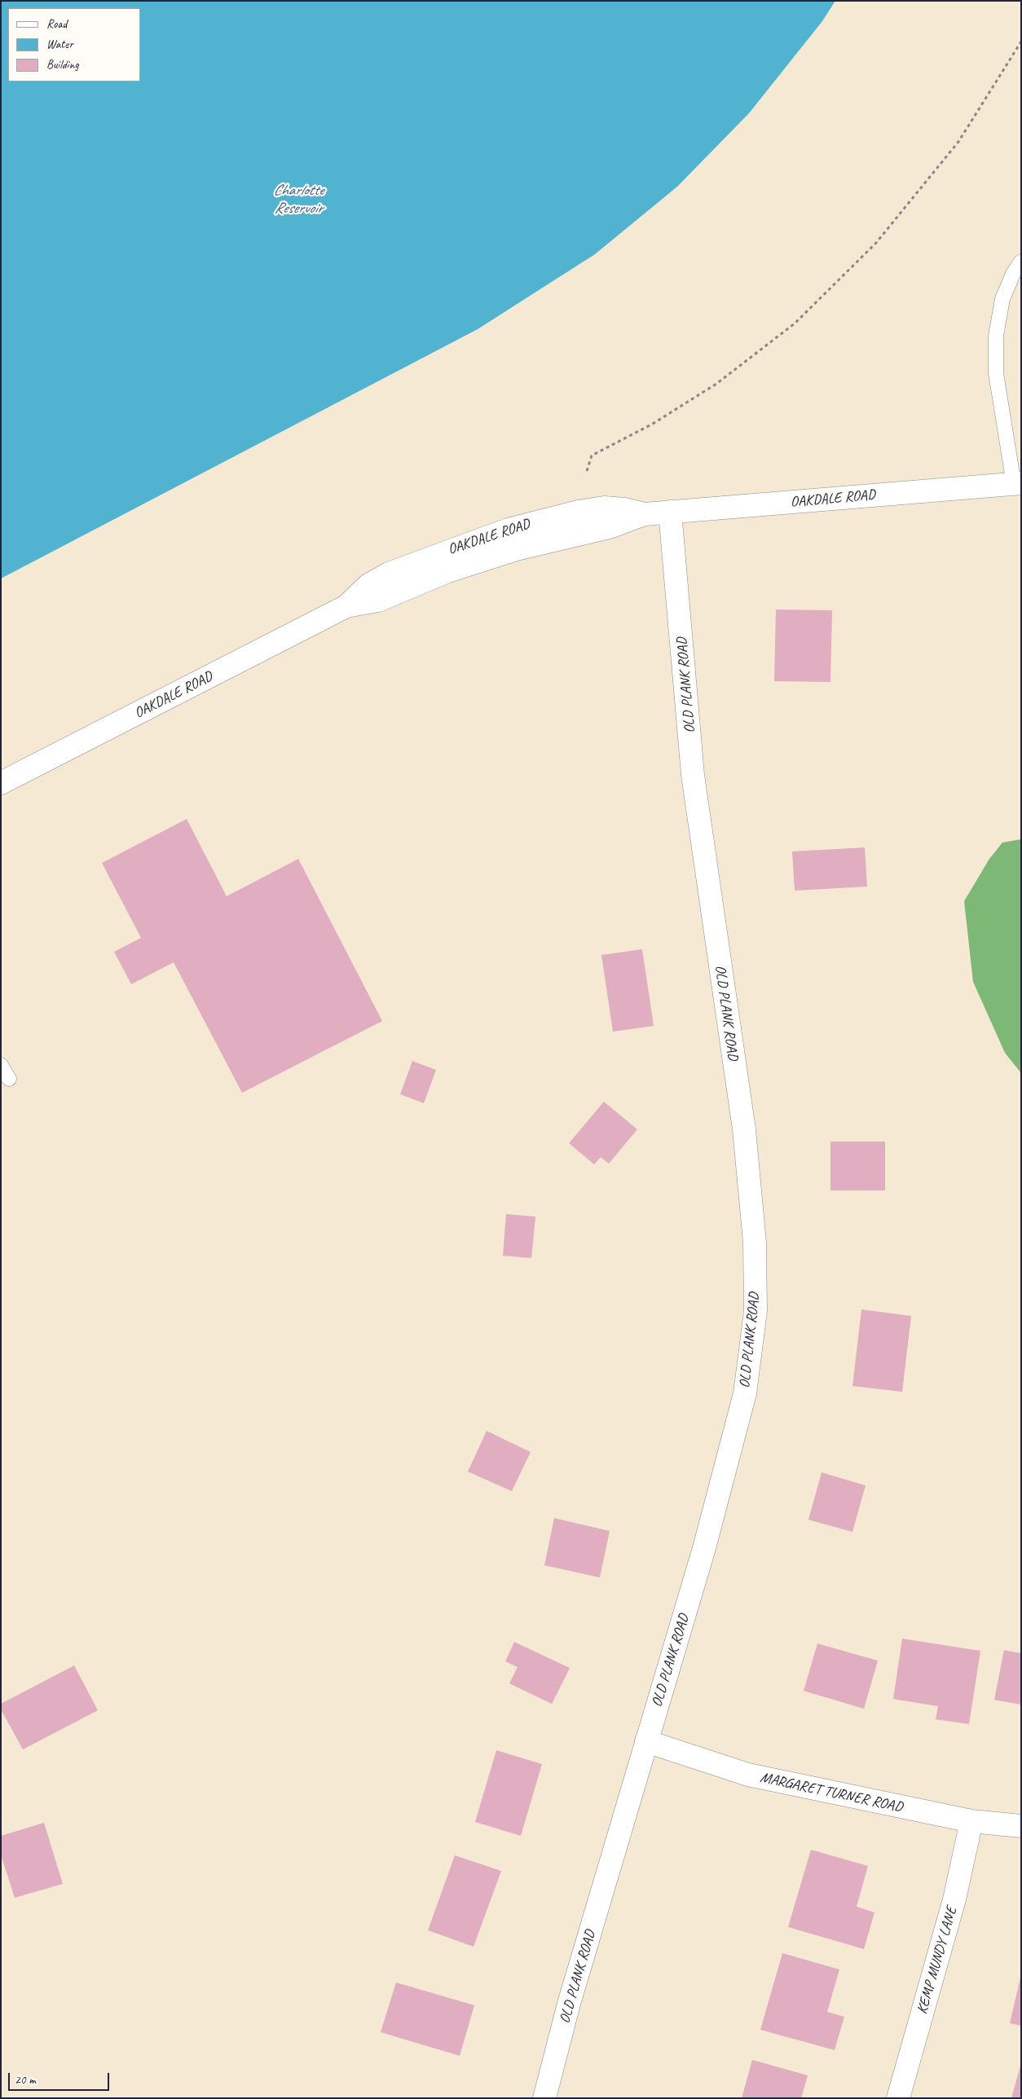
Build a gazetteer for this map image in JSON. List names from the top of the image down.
{
  "streets": {
    "street": [
      "OAKDALE ROAD",
      "OLD PLANK ROAD",
      "MARGARET TURNER ROAD",
      "KEMP MUNDY LANE"
    ]
  },
  "crossings": [
    ["OAKDALE ROAD", "OLD PLANK ROAD"],
    ["OLD PLANK ROAD", "MARGARET TURNER ROAD"],
    ["MARGARET TURNER ROAD", "KEMP MUNDY LANE"]
  ],
  "water": ["Charlotte Reservoir"],
  "legend": ["Road", "Water", "Building"],
  "scale_bar": "20 m"
}
